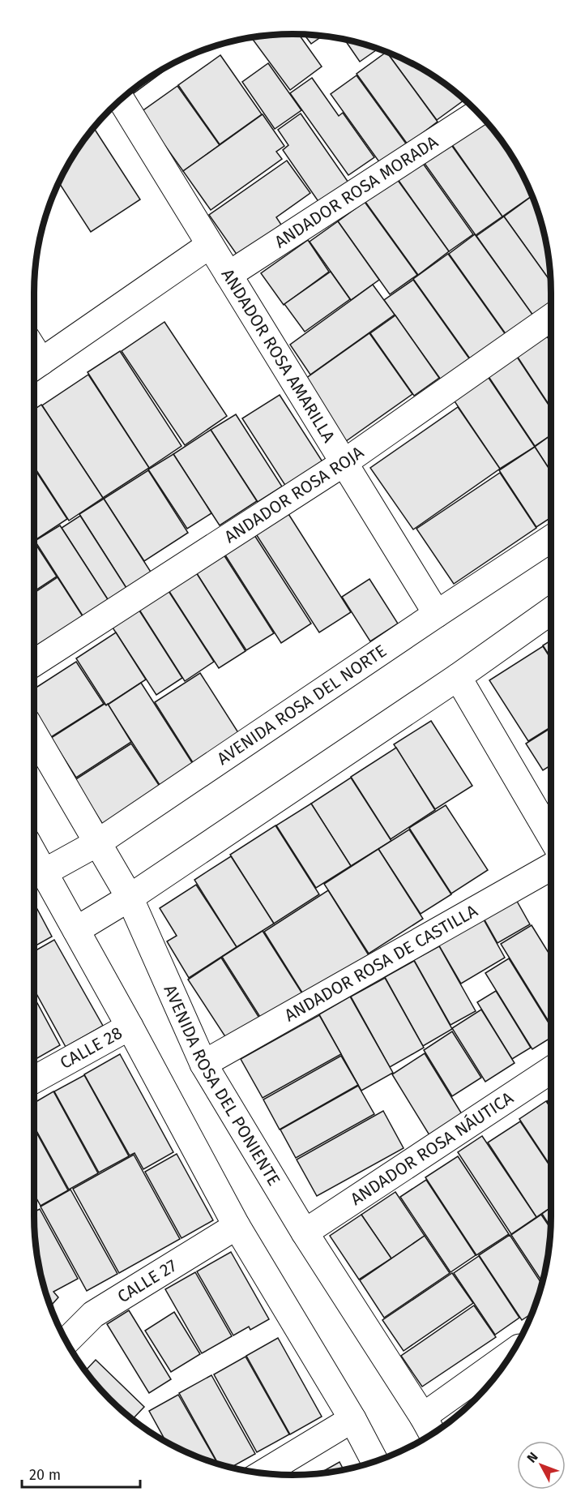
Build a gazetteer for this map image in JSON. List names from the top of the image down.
{
  "streets": {
    "street": [
      "ANDADOR ROSA MORADA",
      "ANDADOR ROSA AMARILLA",
      "ANDADOR ROSA ROJA",
      "AVENIDA ROSA DEL NORTE",
      "ANDADOR ROSA DE CASTILLA",
      "CALLE 28",
      "AVENIDA ROSA DEL PONIENTE",
      "ANDADOR ROSA NÁUTICA",
      "CALLE 27"
    ]
  },
  "crossings": [
    ["ANDADOR ROSA MORADA", "ANDADOR ROSA AMARILLA"],
    ["ANDADOR ROSA AMARILLA", "ANDADOR ROSA ROJA"],
    ["ANDADOR ROSA AMARILLA", "AVENIDA ROSA DEL NORTE"],
    ["AVENIDA ROSA DEL NORTE", "AVENIDA ROSA DEL PONIENTE"],
    ["ANDADOR ROSA DE CASTILLA", "AVENIDA ROSA DEL PONIENTE"],
    ["AVENIDA ROSA DEL PONIENTE", "ANDADOR ROSA NÁUTICA"]
  ],
  "scale_bar": "20 m",
  "north": "top left"
}
